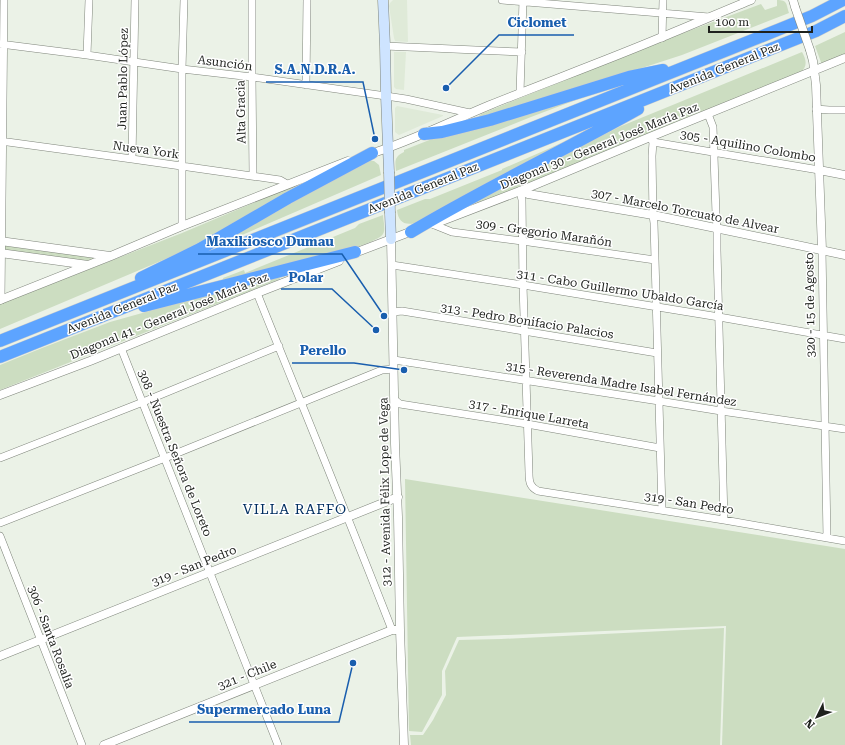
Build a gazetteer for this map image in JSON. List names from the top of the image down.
{
  "streets": {
    "highway": ["Avenida General Paz"],
    "street": [
      "Asunción",
      "Juan Pablo López",
      "Alta Gracia",
      "Diagonal 30 - General José María Paz",
      "305 - Aquilino Colombo",
      "Nueva York",
      "307 - Marcelo Torcuato de Alvear",
      "309 - Gregorio Marañón",
      "311 - Cabo Guillermo Ubaldo García",
      "320 - 15 de Agosto",
      "Diagonal 41 - General José María Paz",
      "313 - Pedro Bonifacio Palacios",
      "315 - Reverenda Madre Isabel Fernández",
      "317 - Enrique Larreta",
      "308 - Nuestra Señora de Loreto",
      "312 - Avenida Félix Lope de Vega",
      "319 - San Pedro",
      "306 - Santa Rosalía",
      "321 - Chile"
    ]
  },
  "crossings": [
    ["Asunción", "Juan Pablo López"],
    ["Asunción", "Alta Gracia"],
    ["Juan Pablo López", "Nueva York"],
    ["Alta Gracia", "Nueva York"],
    ["Diagonal 30 - General José María Paz", "305 - Aquilino Colombo"],
    ["Diagonal 30 - General José María Paz", "307 - Marcelo Torcuato de Alvear"],
    ["Diagonal 30 - General José María Paz", "309 - Gregorio Marañón"],
    ["Diagonal 30 - General José María Paz", "320 - 15 de Agosto"],
    ["Diagonal 30 - General José María Paz", "Diagonal 41 - General José María Paz"],
    ["Diagonal 30 - General José María Paz", "312 - Avenida Félix Lope de Vega"],
    ["305 - Aquilino Colombo", "320 - 15 de Agosto"],
    ["307 - Marcelo Torcuato de Alvear", "320 - 15 de Agosto"],
    ["311 - Cabo Guillermo Ubaldo García", "320 - 15 de Agosto"],
    ["311 - Cabo Guillermo Ubaldo García", "312 - Avenida Félix Lope de Vega"],
    ["320 - 15 de Agosto", "315 - Reverenda Madre Isabel Fernández"],
    ["320 - 15 de Agosto", "319 - San Pedro"],
    ["Diagonal 41 - General José María Paz", "308 - Nuestra Señora de Loreto"],
    ["Diagonal 41 - General José María Paz", "312 - Avenida Félix Lope de Vega"],
    ["313 - Pedro Bonifacio Palacios", "312 - Avenida Félix Lope de Vega"],
    ["315 - Reverenda Madre Isabel Fernández", "312 - Avenida Félix Lope de Vega"],
    ["317 - Enrique Larreta", "312 - Avenida Félix Lope de Vega"],
    ["317 - Enrique Larreta", "319 - San Pedro"],
    ["308 - Nuestra Señora de Loreto", "319 - San Pedro"],
    ["308 - Nuestra Señora de Loreto", "321 - Chile"],
    ["312 - Avenida Félix Lope de Vega", "319 - San Pedro"],
    ["312 - Avenida Félix Lope de Vega", "321 - Chile"],
    ["319 - San Pedro", "306 - Santa Rosalía"]
  ],
  "districts": ["VILLA RAFFO"],
  "places": [
    "Ciclomet",
    "S.A.N.D.R.A.",
    "Maxikiosco Dumau",
    "Polar",
    "Perello",
    "Supermercado Luna"
  ],
  "scale_bar": "100 m",
  "north": "bottom left"
}
